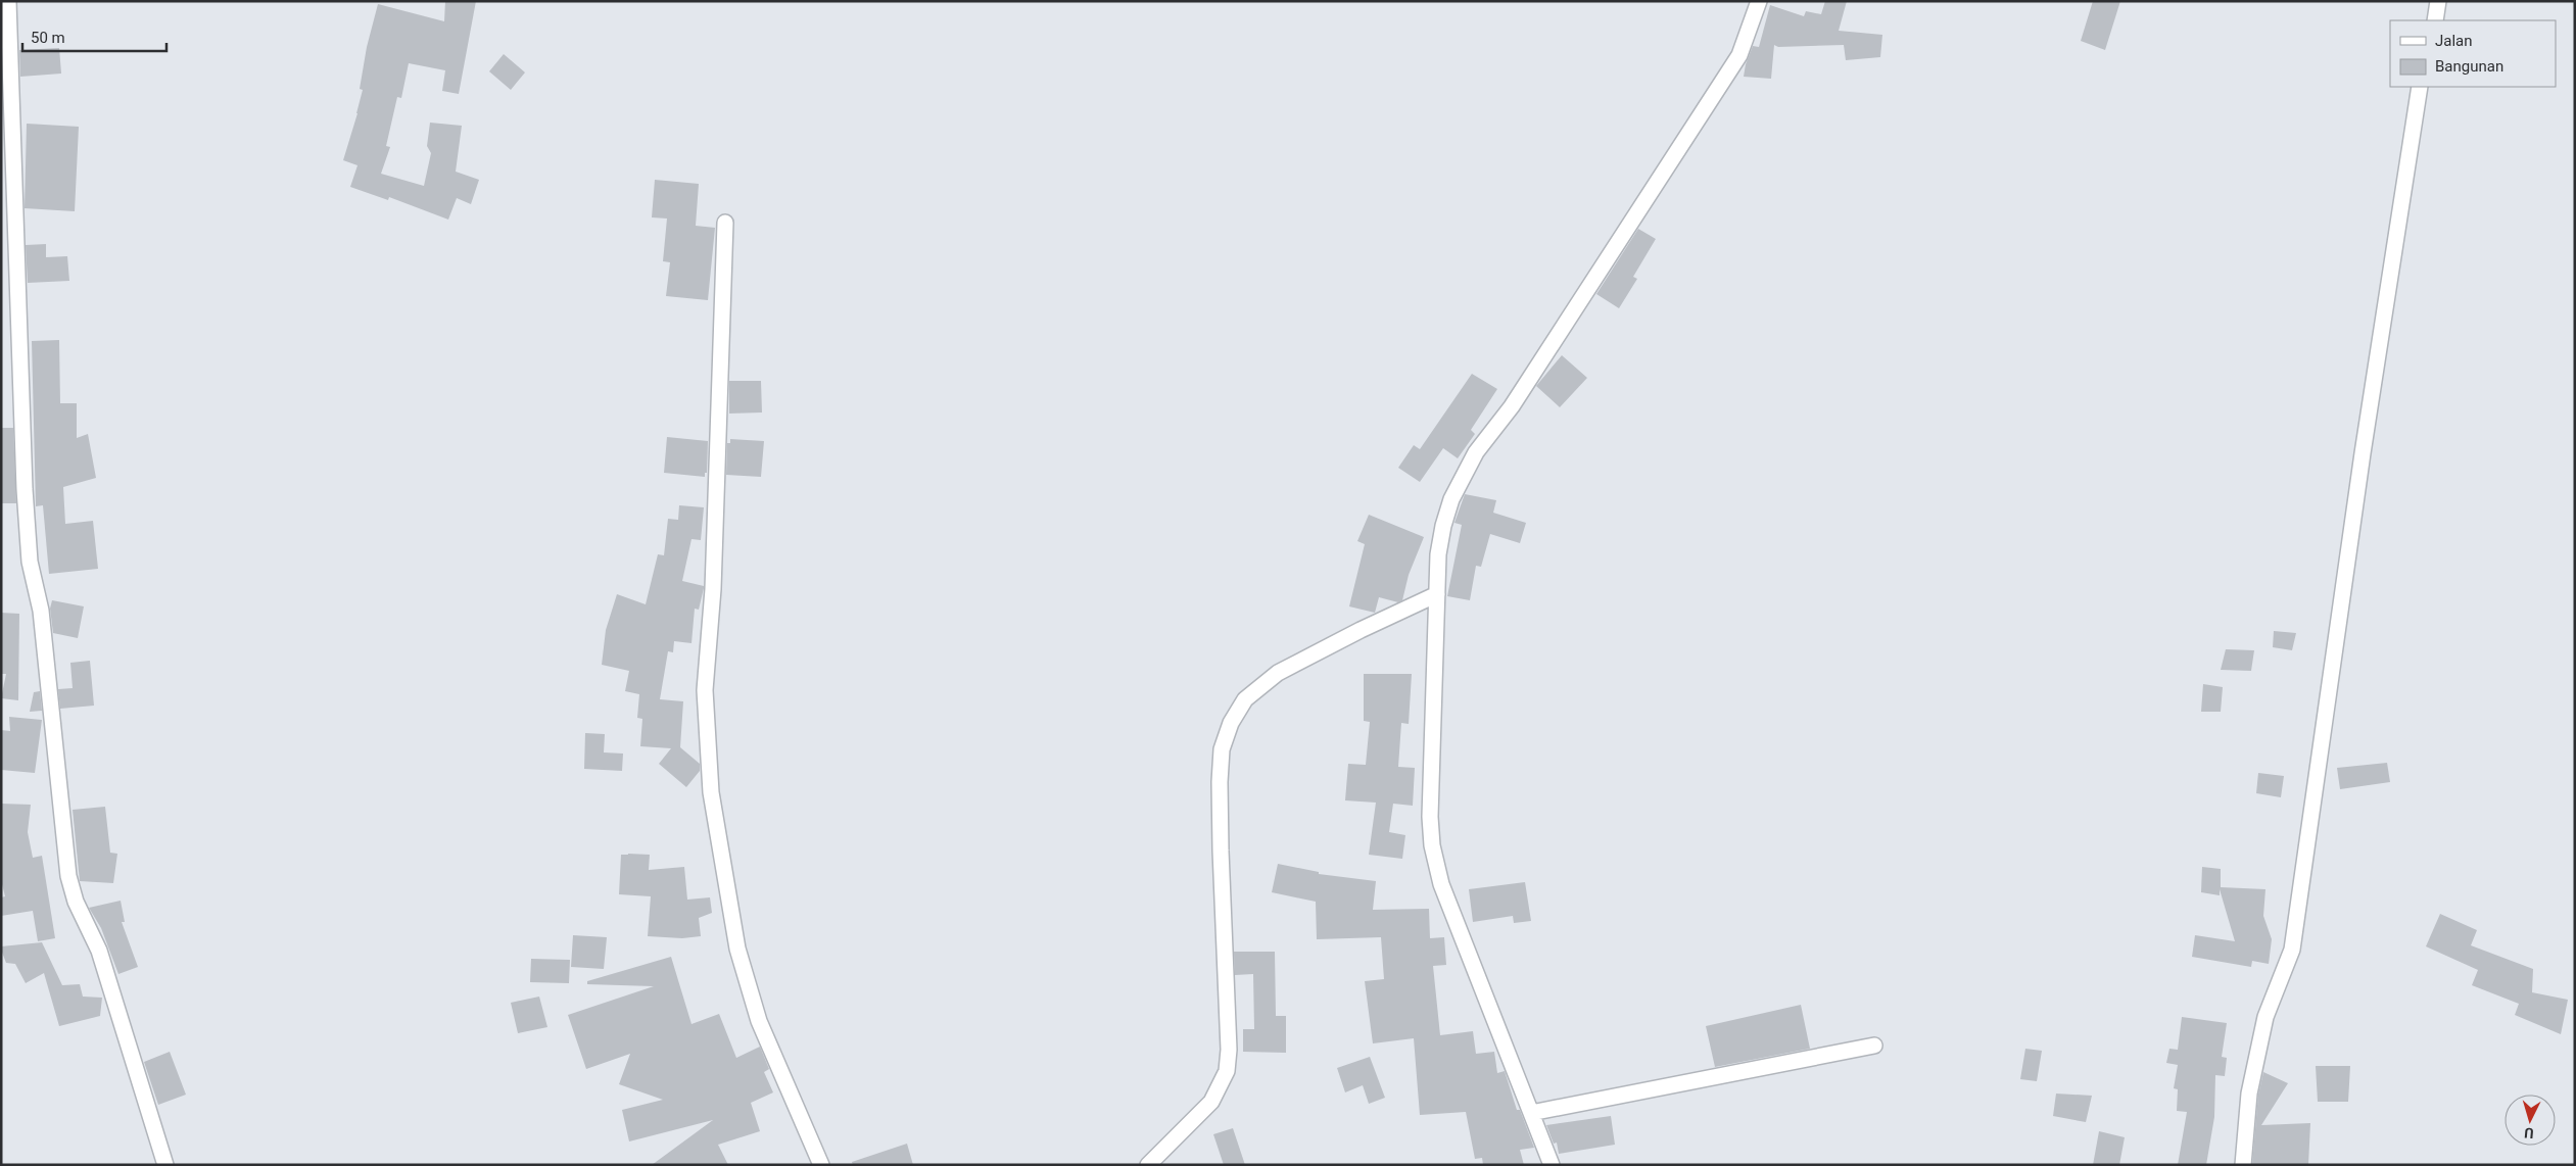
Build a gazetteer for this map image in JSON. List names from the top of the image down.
{
  "legend": ["Jalan", "Bangunan"],
  "scale_bar": "50 m",
  "north": "bottom"
}
